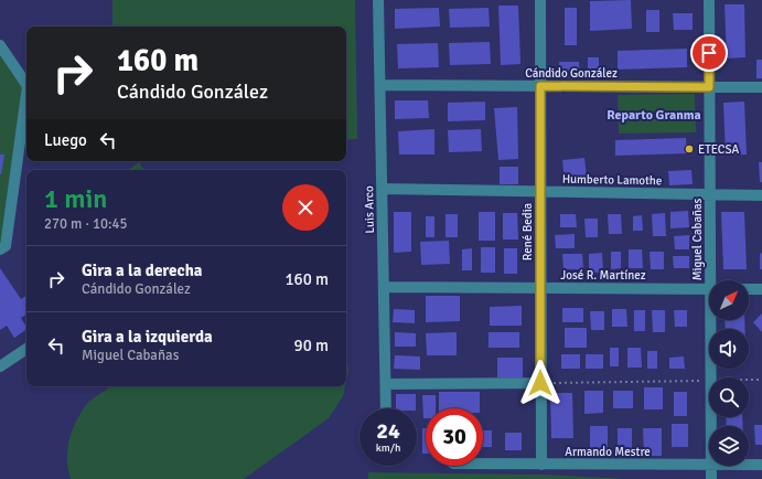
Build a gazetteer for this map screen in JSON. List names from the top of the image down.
{
  "streets": {
    "street": [
      "Cándido González",
      "Humberto Lamothe",
      "Luis Arco",
      "René Bedia",
      "Miguel Cabañas",
      "José R. Martínez",
      "Armando Mestre"
    ]
  },
  "crossings": [
    ["Cándido González", "Luis Arco"],
    ["Cándido González", "René Bedia"],
    ["Cándido González", "Miguel Cabañas"],
    ["Humberto Lamothe", "Luis Arco"],
    ["Humberto Lamothe", "René Bedia"],
    ["Humberto Lamothe", "Miguel Cabañas"],
    ["Luis Arco", "José R. Martínez"],
    ["René Bedia", "José R. Martínez"],
    ["René Bedia", "Armando Mestre"]
  ],
  "districts": ["Reparto Granma"],
  "places": ["ETECSA"],
  "north": "top right",
  "page": {
    "turn": ["160 m", "Cándido González"],
    "then": "Luego",
    "heading": ["1 min", "270 m · 10:45"],
    "list": [
      {
        "name": "Gira a la derecha",
        "note": "Cándido González",
        "value": "160 m"
      },
      {
        "name": "Gira a la izquierda",
        "note": "Miguel Cabañas",
        "value": "90 m"
      }
    ],
    "speed": "24 km/h",
    "limit": "30"
  }
}
